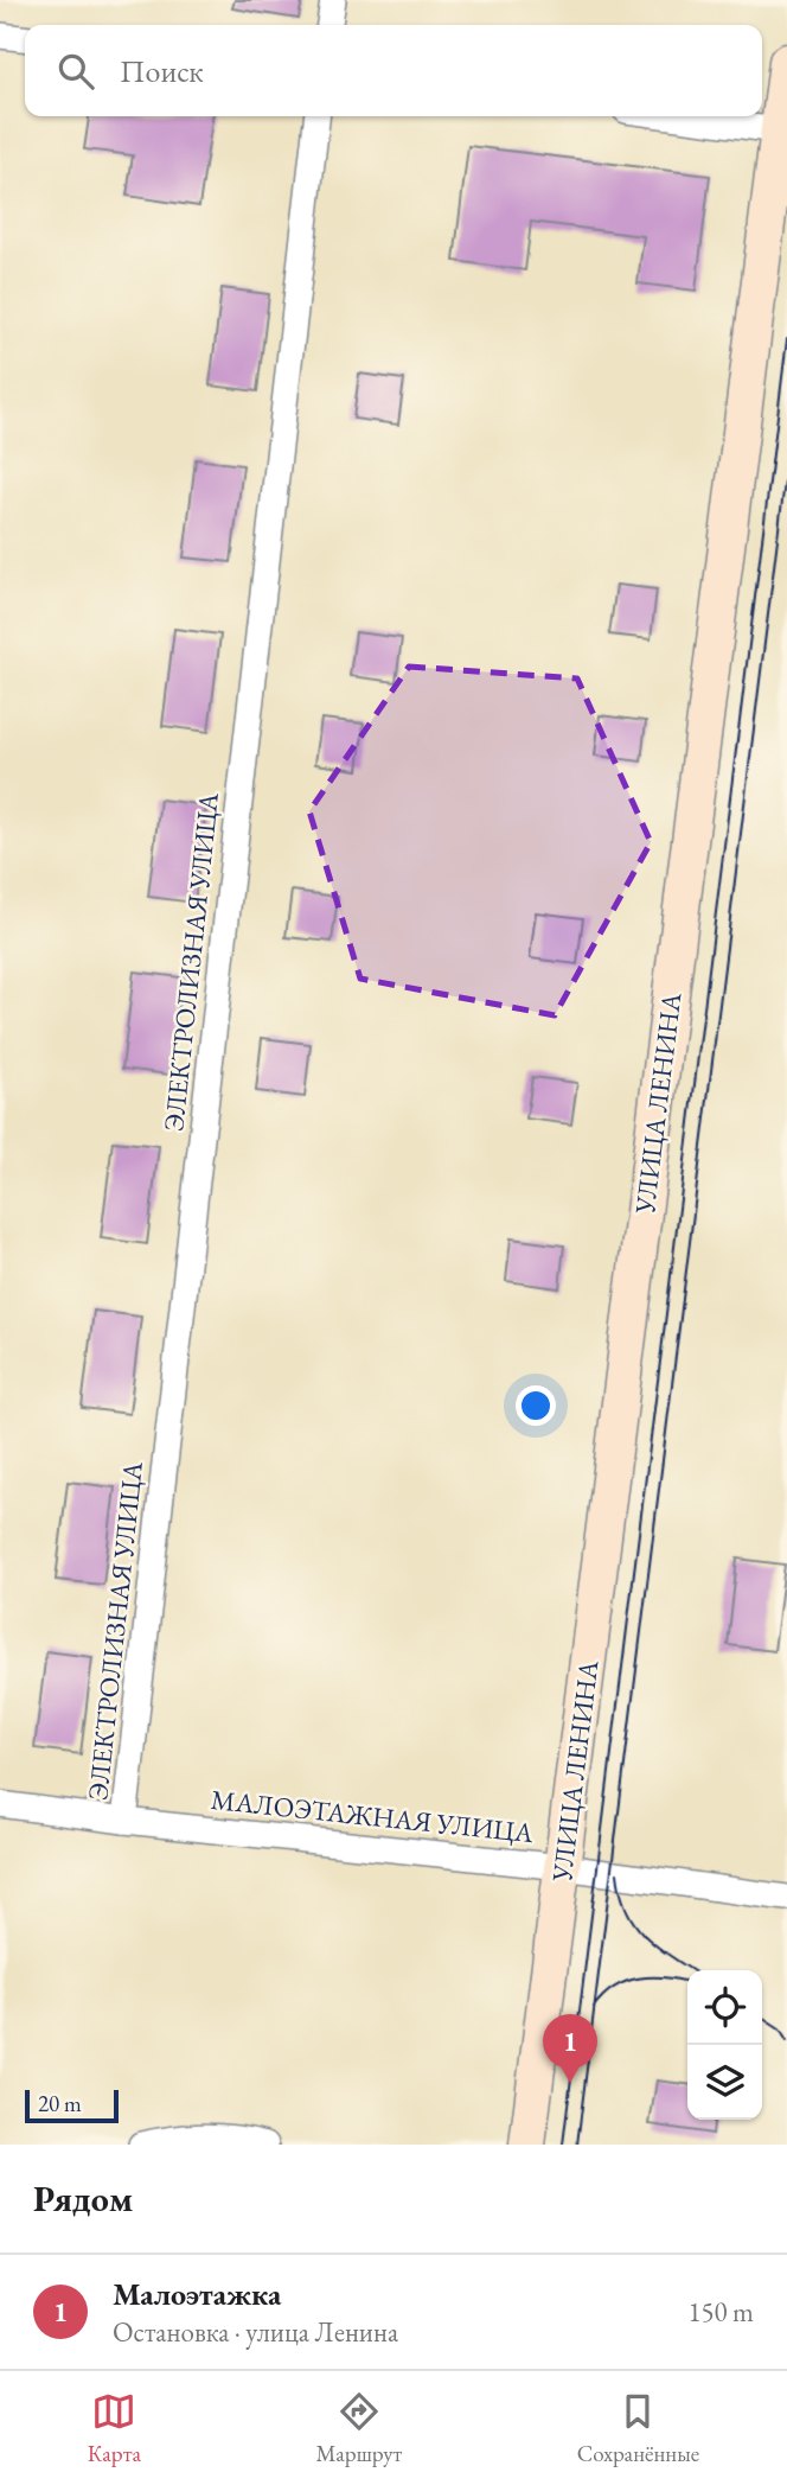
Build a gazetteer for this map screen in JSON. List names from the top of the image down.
{
  "streets": {
    "main road": ["УЛИЦА ЛЕНИНА"],
    "street": ["ЭЛЕКТРОЛИЗНАЯ УЛИЦА", "МАЛОЭТАЖНАЯ УЛИЦА"]
  },
  "crossings": [
    ["ЭЛЕКТРОЛИЗНАЯ УЛИЦА", "МАЛОЭТАЖНАЯ УЛИЦА"],
    ["УЛИЦА ЛЕНИНА", "МАЛОЭТАЖНАЯ УЛИЦА"]
  ],
  "scale_bar": "20 m",
  "page": {
    "search": "Поиск",
    "pins": "1",
    "scale": "20 m",
    "heading": "Рядом",
    "list": [
      {
        "mark": "1",
        "name": "Малоэтажка",
        "note": "Остановка · улица Ленина",
        "value": "150 m"
      }
    ],
    "nav": ["Карта", "Маршрут", "Сохранённые"]
  }
}
